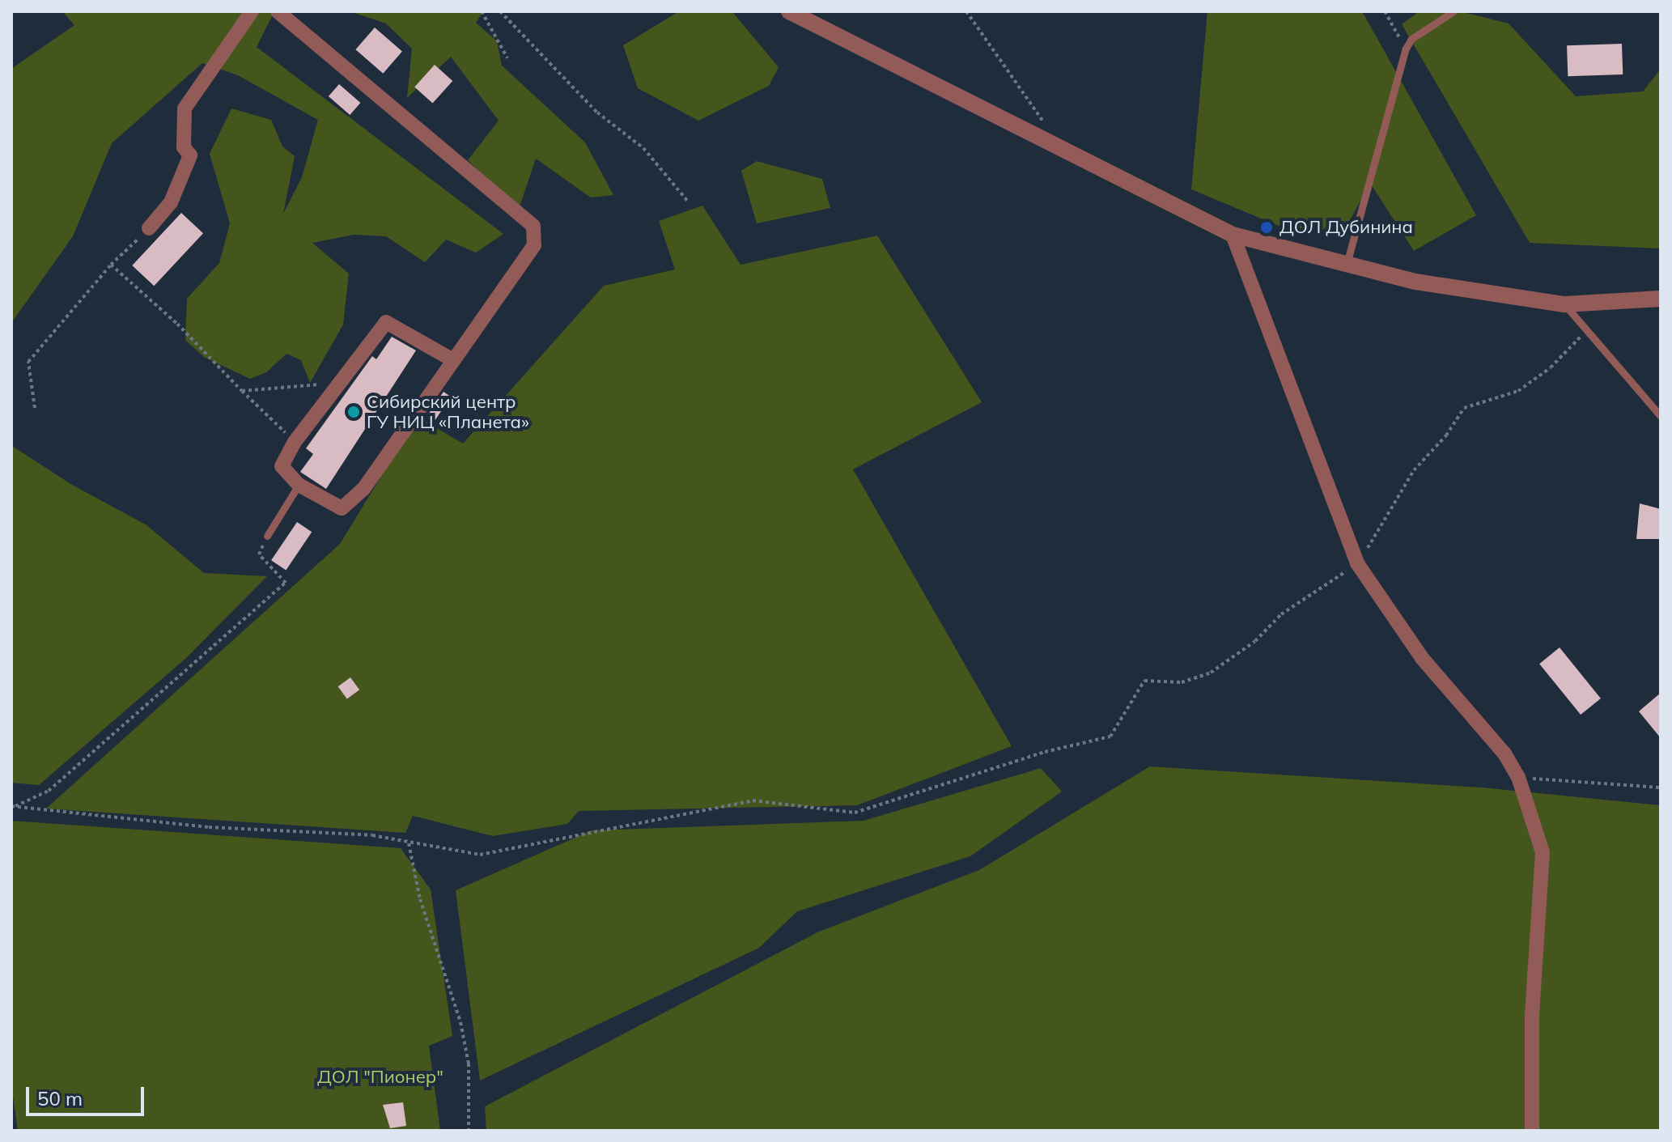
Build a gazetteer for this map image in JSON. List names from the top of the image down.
{
  "parks": ["ДОЛ \"Пионер\""],
  "places": ["ДОЛ Дубинина", "Сибирский центр ГУ НИЦ «Планета»"],
  "scale_bar": "50 m"
}
